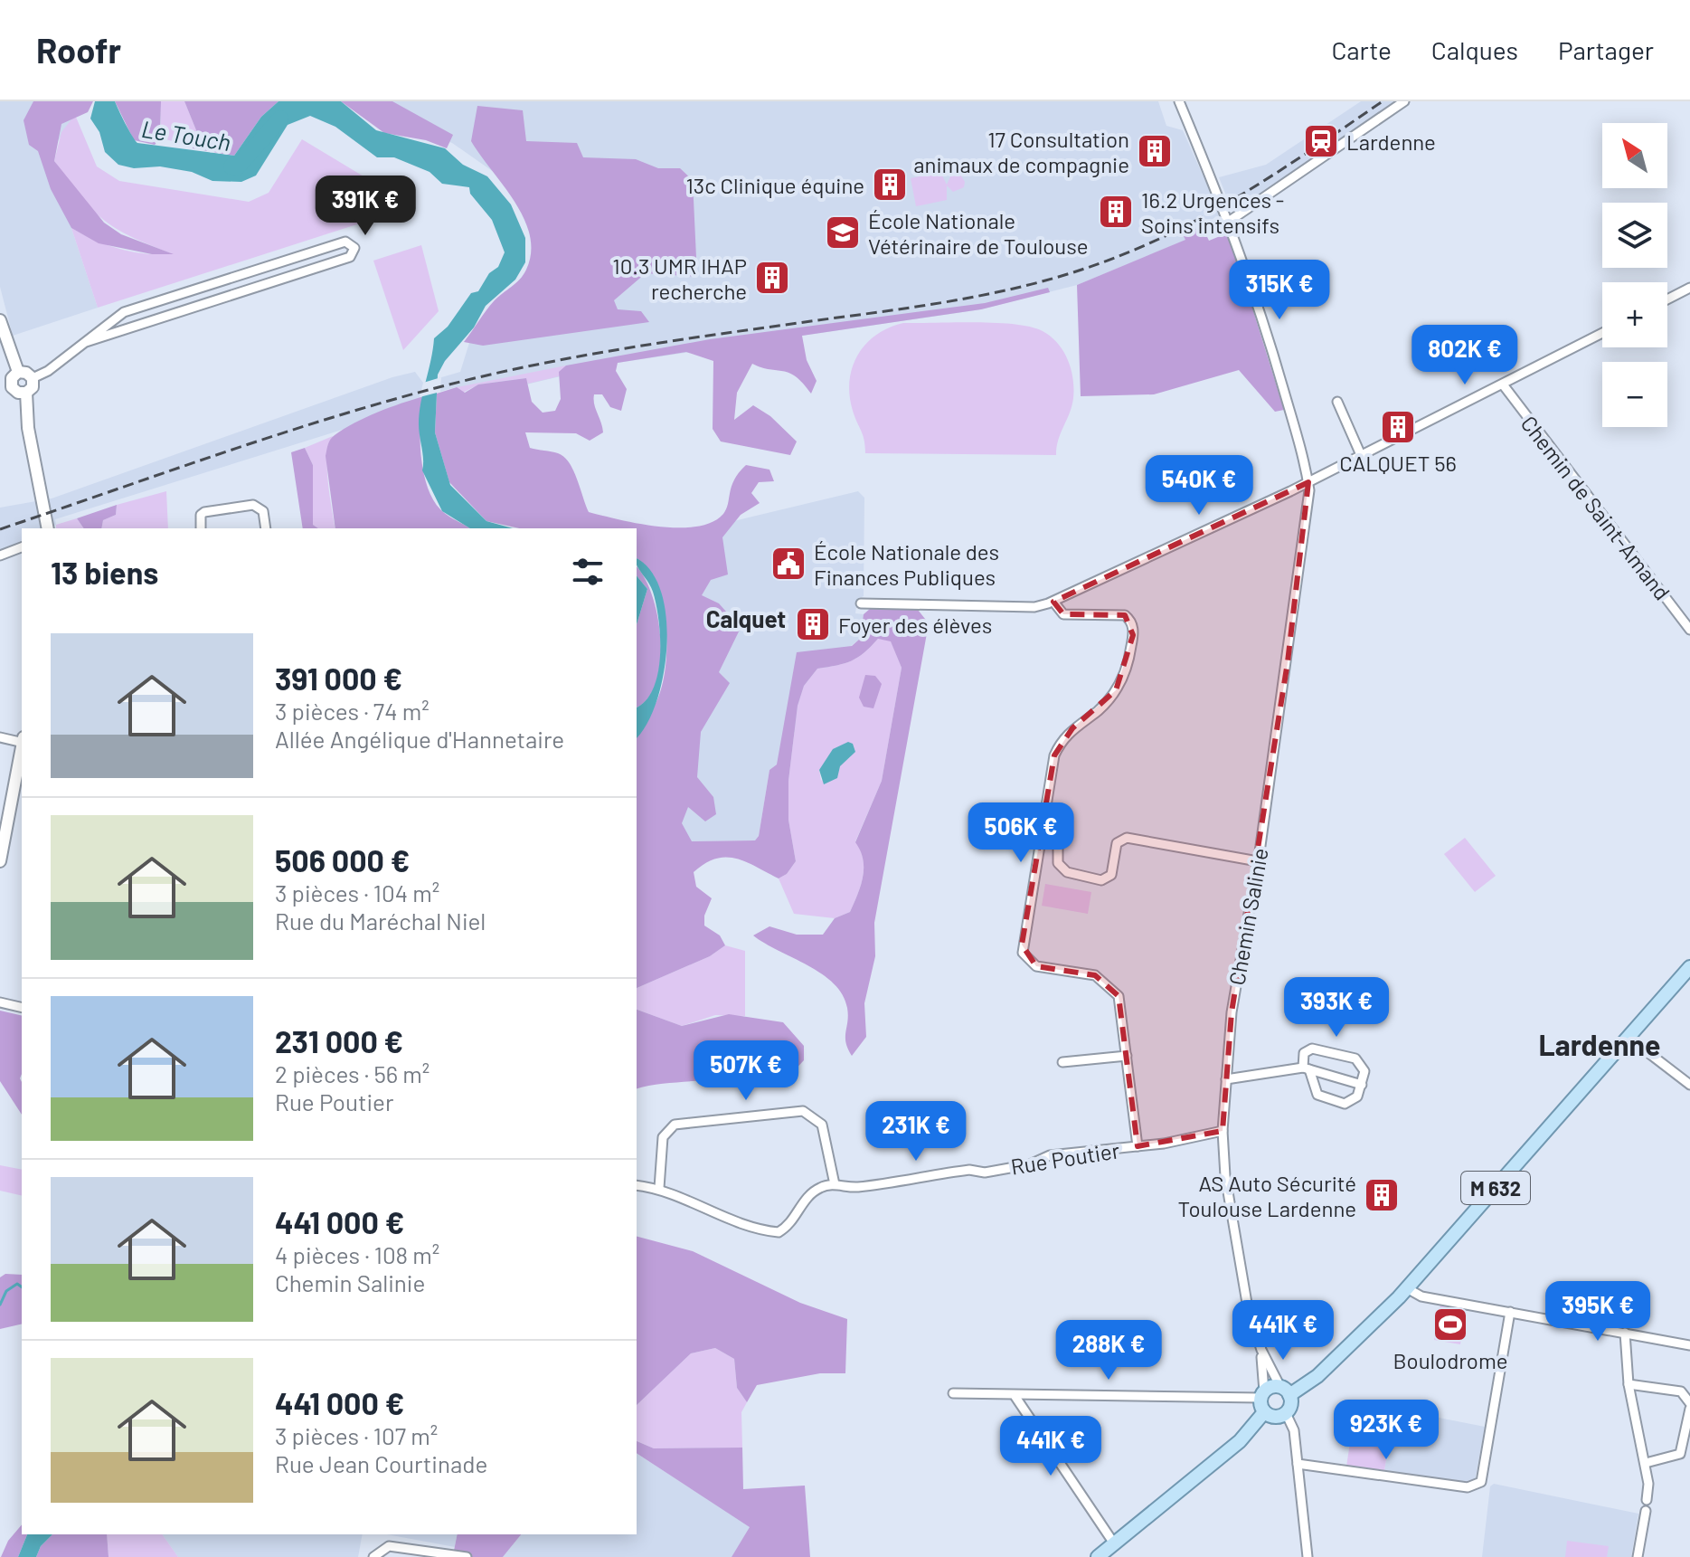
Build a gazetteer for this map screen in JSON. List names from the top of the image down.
{
  "streets": {
    "main road": ["M 632"],
    "street": ["Chemin de Saint-Amand", "Chemin Salinie", "Rue Poutier"]
  },
  "crossings": [
    ["Chemin Salinie", "Rue Poutier"],
    ["Chemin Salinie", "M 632"]
  ],
  "districts": ["Calquet", "Lardenne"],
  "water": ["Le Touch"],
  "places": {
    "station": ["Lardenne"],
    "building": [
      "17 Consultation animaux de compagnie",
      "13c Clinique équine",
      "16.2 Urgences - Soins intensifs",
      "10.3 UMR IHAP recherche",
      "CALQUET 56",
      "Foyer des élèves",
      "AS Auto Sécurité Toulouse Lardenne"
    ],
    "school or university": ["École Nationale Vétérinaire de Toulouse"],
    "public building": ["École Nationale des Finances Publiques"],
    "sports": ["Boulodrome"]
  },
  "north": "top left",
  "page": {
    "header": "Roofr",
    "nav": ["Carte", "Calques", "Partager"],
    "map_buttons": ["+", "−"],
    "price": [
      "391K €",
      "315K €",
      "802K €",
      "540K €",
      "506K €",
      "393K €",
      "507K €",
      "231K €",
      "395K €",
      "441K €",
      "288K €",
      "923K €",
      "441K €"
    ],
    "heading": "13 biens",
    "list": [
      {
        "name": "391 000 €",
        "note": "3 pièces · 74 m² · Allée Angélique d'Hannetaire"
      },
      {
        "name": "506 000 €",
        "note": "3 pièces · 104 m² · Rue du Maréchal Niel"
      },
      {
        "name": "231 000 €",
        "note": "2 pièces · 56 m² · Rue Poutier"
      },
      {
        "name": "441 000 €",
        "note": "4 pièces · 108 m² · Chemin Salinie"
      },
      {
        "name": "441 000 €",
        "note": "3 pièces · 107 m² · Rue Jean Courtinade"
      }
    ]
  }
}
